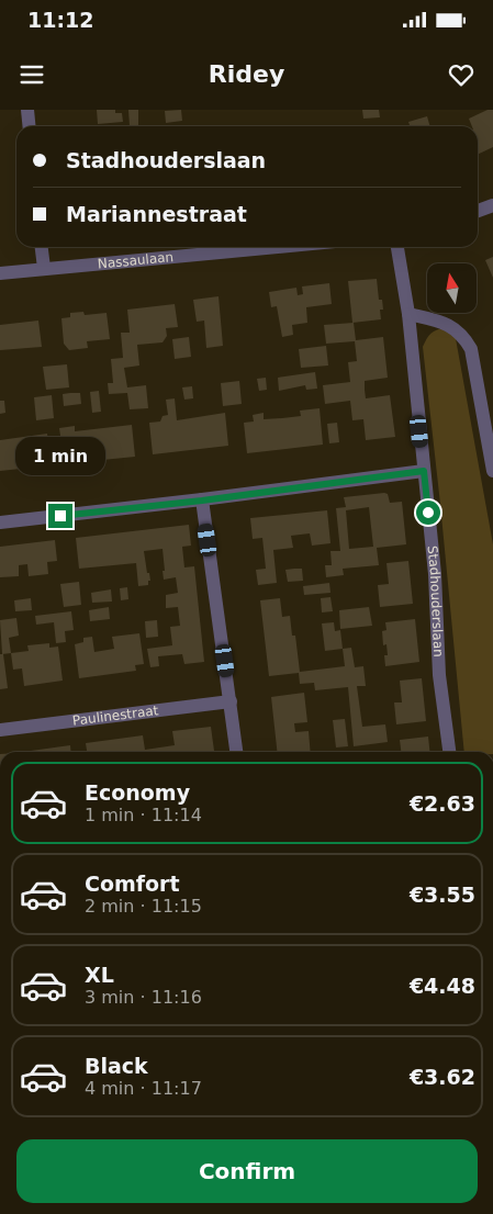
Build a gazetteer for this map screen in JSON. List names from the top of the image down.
{
  "streets": {
    "street": ["Nassaulaan", "Stadhouderslaan", "Paulinestraat"]
  },
  "north": "top",
  "page": {
    "status": "11:12",
    "header": "Ridey",
    "banner": ["Stadhouderslaan", "Mariannestraat"],
    "bubble": "1 min",
    "list": [
      {
        "name": "Economy",
        "note": "1 min · 11:14",
        "value": "€2.63"
      },
      {
        "name": "Comfort",
        "note": "2 min · 11:15",
        "value": "€3.55"
      },
      {
        "name": "XL",
        "note": "3 min · 11:16",
        "value": "€4.48"
      },
      {
        "name": "Black",
        "note": "4 min · 11:17",
        "value": "€3.62"
      }
    ],
    "buttons": "Confirm"
  }
}
